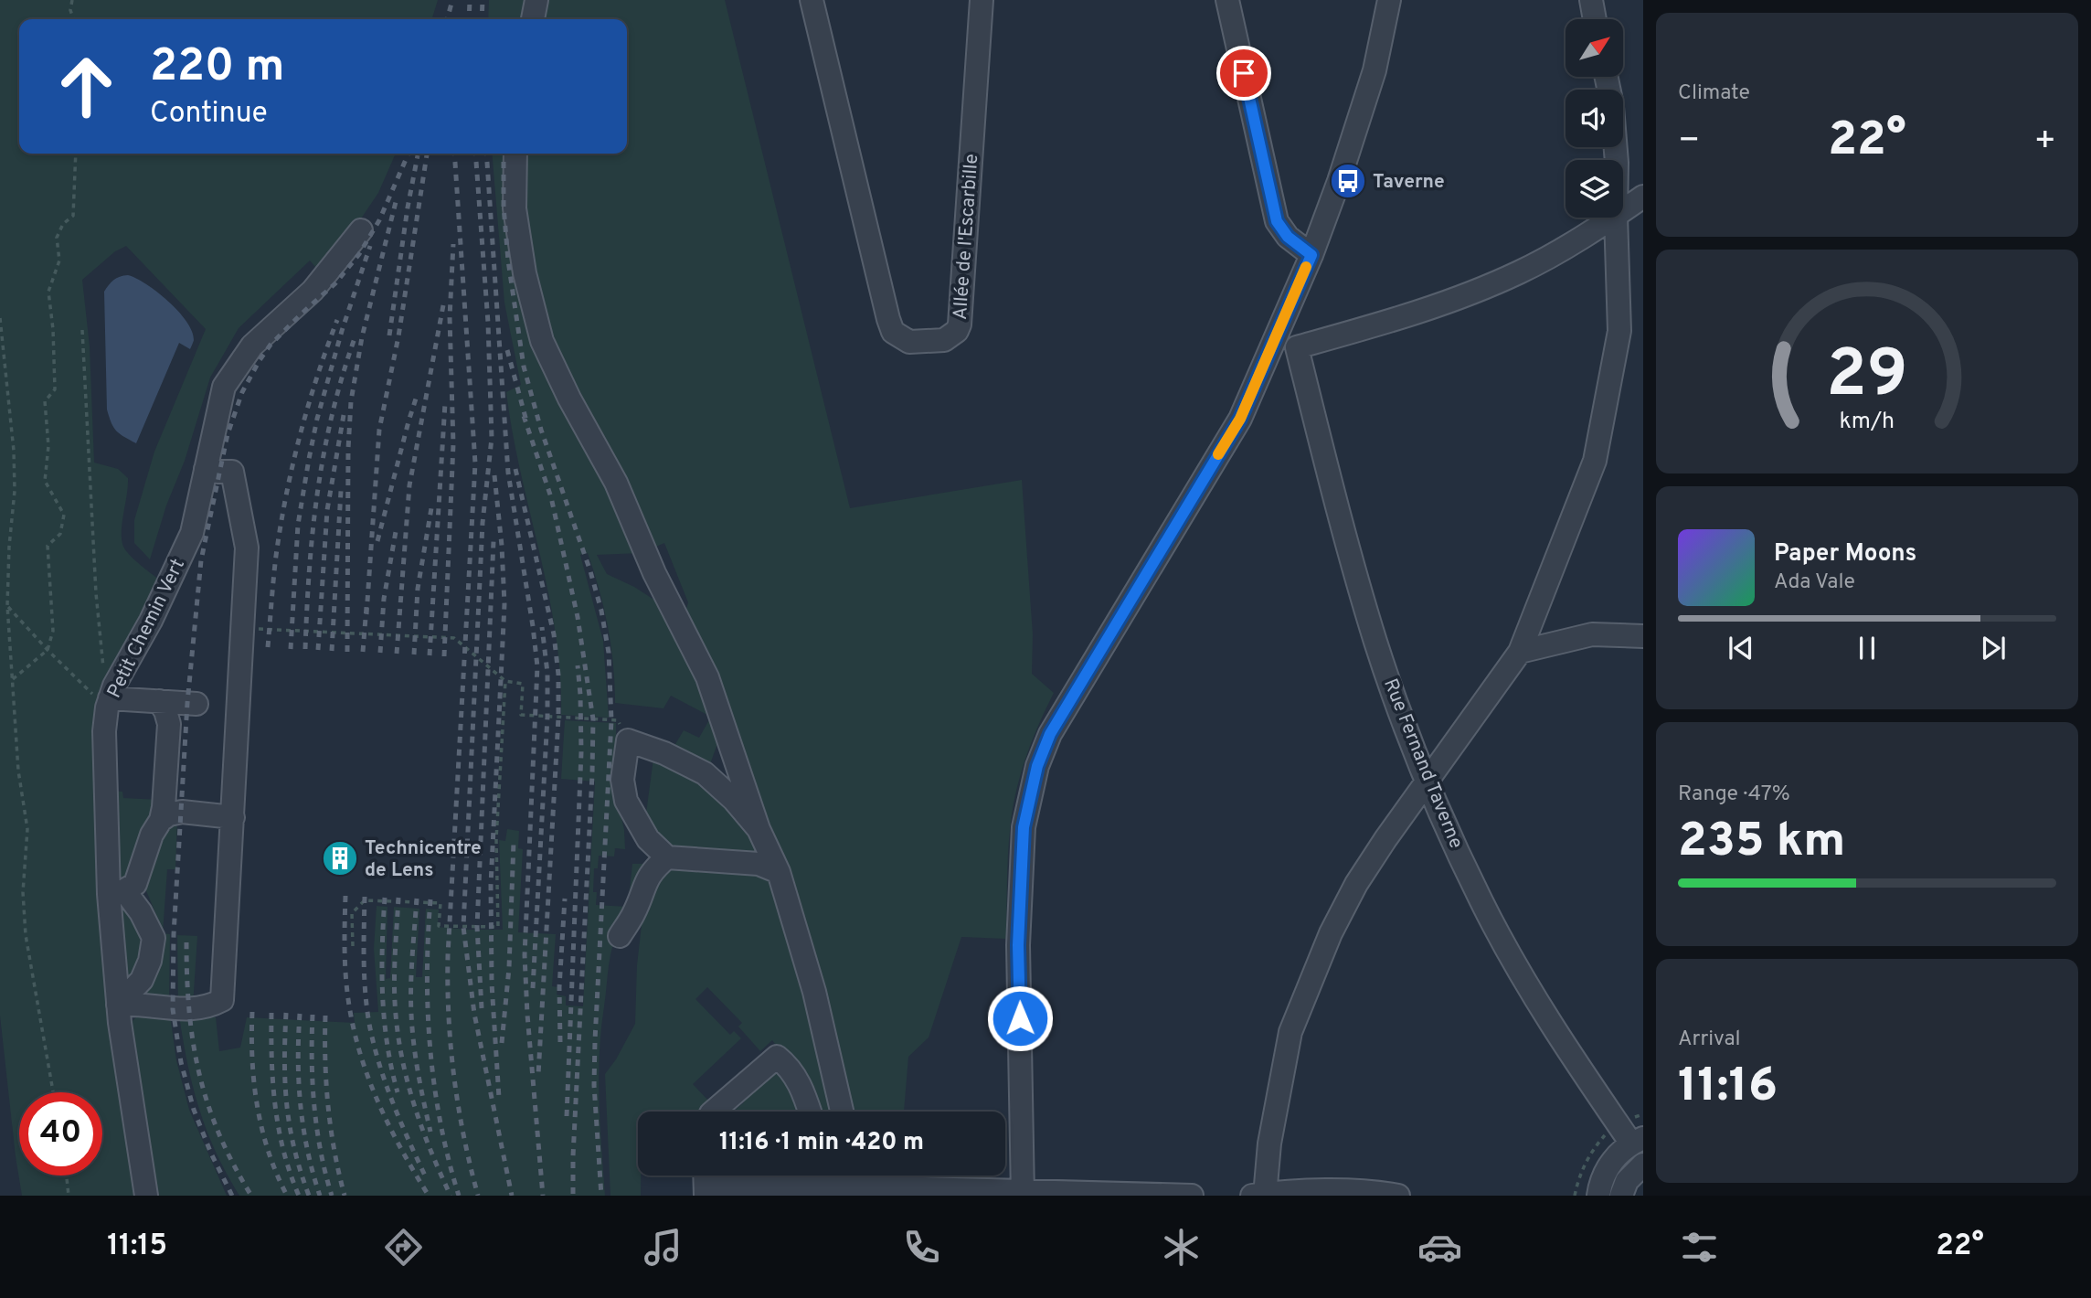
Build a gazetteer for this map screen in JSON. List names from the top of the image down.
{
  "streets": {
    "street": ["Allée de l'Escarbille", "Petit Chemin Vert", "Rue Fernand Taverne"]
  },
  "places": {
    "bus stop": ["Taverne"],
    "building": ["Technicentre de Lens"]
  },
  "north": "top right",
  "page": {
    "tile": [
      "Climate",
      ["Range · 47%", "235 km"],
      ["Arrival", "11:16"]
    ],
    "turn": ["220 m", "Continue"],
    "heat": ["−", "22°", "+"],
    "song": ["Paper Moons", "Ada Vale"],
    "limit": "40",
    "trip": "11:16 · 1 min · 420 m",
    "tabs": ["11:15", "22°"],
    "gauge": ["29", "km/h"]
  }
}
